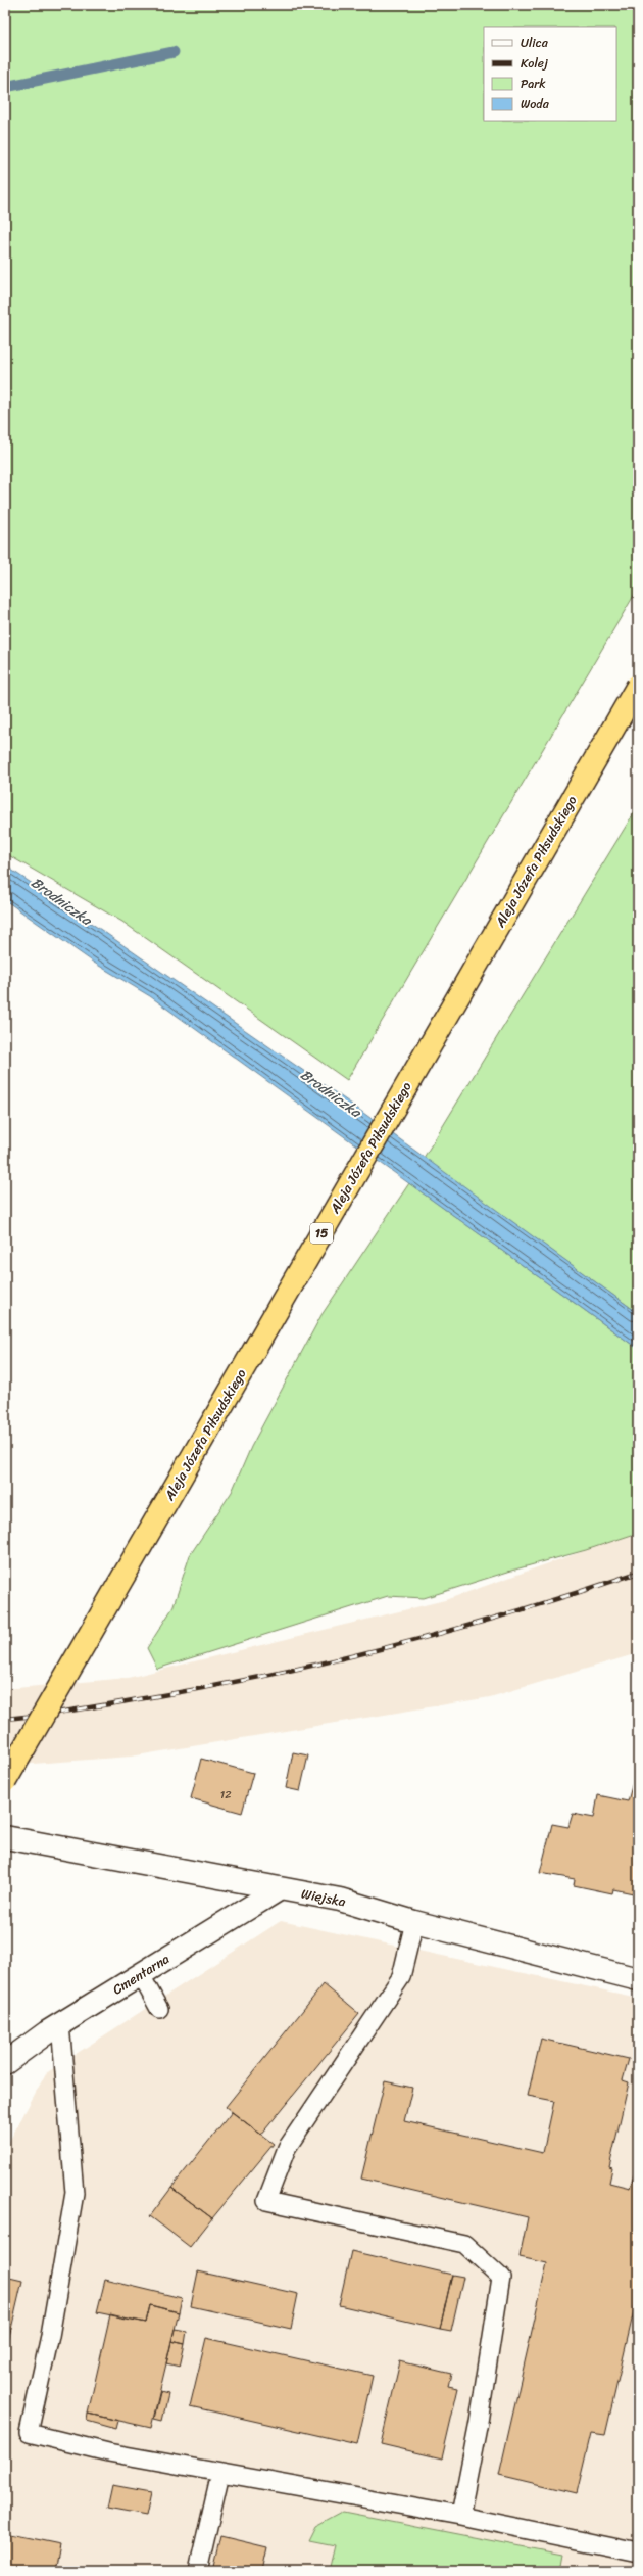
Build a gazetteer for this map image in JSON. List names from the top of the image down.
{
  "streets": {
    "main road": ["Aleja Józefa Piłsudskiego", "15"],
    "street": ["Wiejska", "Cmentarna"]
  },
  "crossings": [
    ["Wiejska", "Cmentarna"]
  ],
  "water": ["Brodniczka"],
  "house_numbers": ["12"],
  "legend": [
    "Ulica",
    "Kolej",
    "Park",
    "Woda"
  ]
}
